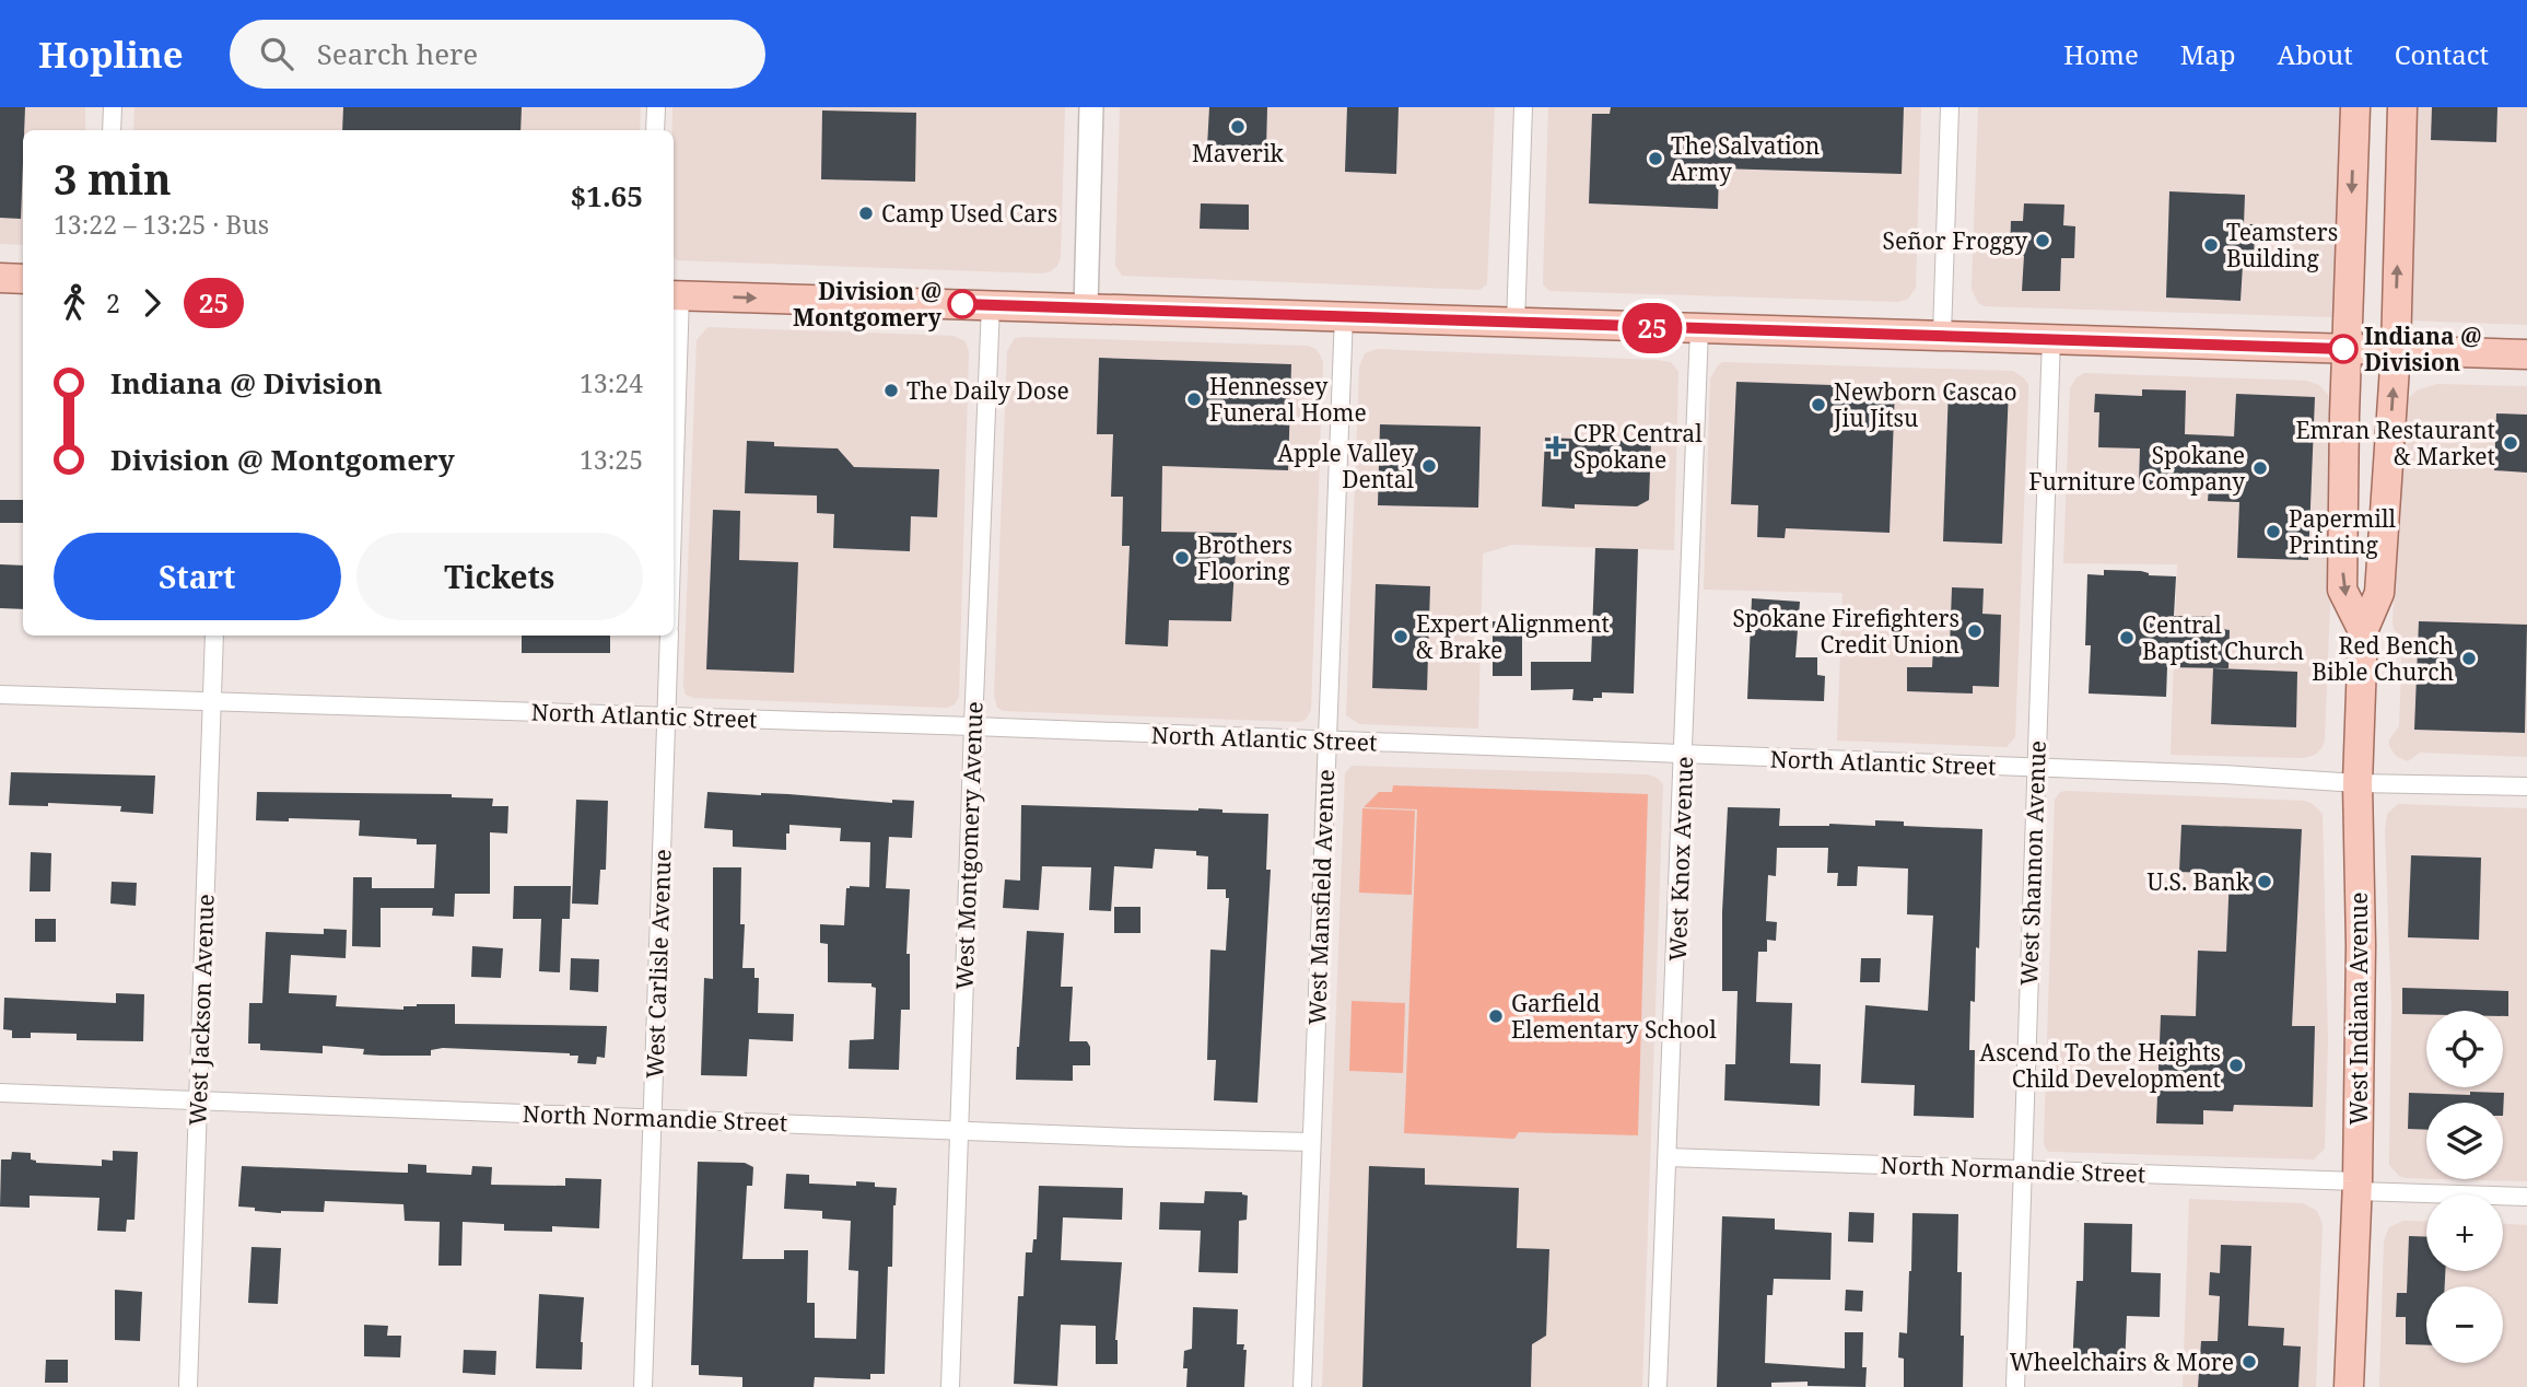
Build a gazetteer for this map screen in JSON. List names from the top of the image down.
{
  "streets": {
    "main road": ["West Indiana Avenue"],
    "street": [
      "North Atlantic Street",
      "West Montgomery Avenue",
      "West Knox Avenue",
      "West Shannon Avenue",
      "West Mansfield Avenue",
      "West Carlisle Avenue",
      "West Jackson Avenue",
      "North Normandie Street"
    ]
  },
  "crossings": [
    ["North Atlantic Street", "West Montgomery Avenue"],
    ["North Atlantic Street", "West Knox Avenue"],
    ["North Atlantic Street", "West Shannon Avenue"],
    ["North Atlantic Street", "West Mansfield Avenue"],
    ["North Atlantic Street", "West Carlisle Avenue"],
    ["North Atlantic Street", "West Indiana Avenue"],
    ["North Atlantic Street", "West Jackson Avenue"],
    ["West Montgomery Avenue", "North Normandie Street"],
    ["West Knox Avenue", "North Normandie Street"],
    ["West Shannon Avenue", "North Normandie Street"],
    ["West Mansfield Avenue", "North Normandie Street"],
    ["West Carlisle Avenue", "North Normandie Street"],
    ["West Indiana Avenue", "North Normandie Street"],
    ["West Jackson Avenue", "North Normandie Street"]
  ],
  "places": {
    "other": [
      "Maverik",
      "The Salvation Army",
      "Camp Used Cars",
      "Señor Froggy",
      "Teamsters Building",
      "Division @ Montgomery",
      "Indiana @ Division",
      "The Daily Dose",
      "Hennessey Funeral Home",
      "Newborn Cascao Jiu Jitsu",
      "Emran Restaurant & Market",
      "Apple Valley Dental",
      "Spokane Furniture Company",
      "Papermill Printing",
      "Brothers Flooring",
      "Spokane Firefighters Credit Union",
      "Expert Alignment & Brake",
      "Central Baptist Church",
      "Red Bench Bible Church",
      "U.S. Bank",
      "Garfield Elementary School",
      "Ascend To the Heights Child Development",
      "Wheelchairs & More"
    ],
    "health": ["CPR Central Spokane"]
  },
  "lines": ["bus line 25"],
  "page": {
    "header": "Hopline",
    "search": "Search here",
    "nav": [
      "Home",
      "Map",
      "About",
      "Contact"
    ],
    "on_map": "25",
    "heading": ["3 min", "13:22 – 13:25 · Bus", "$1.65"],
    "legs": ["2", "25"],
    "list": [
      {
        "name": "Indiana @ Division",
        "value": "13:24"
      },
      {
        "name": "Division @ Montgomery",
        "value": "13:25"
      }
    ],
    "buttons": ["Start", "Tickets"],
    "map_buttons": ["+", "−"]
  }
}
